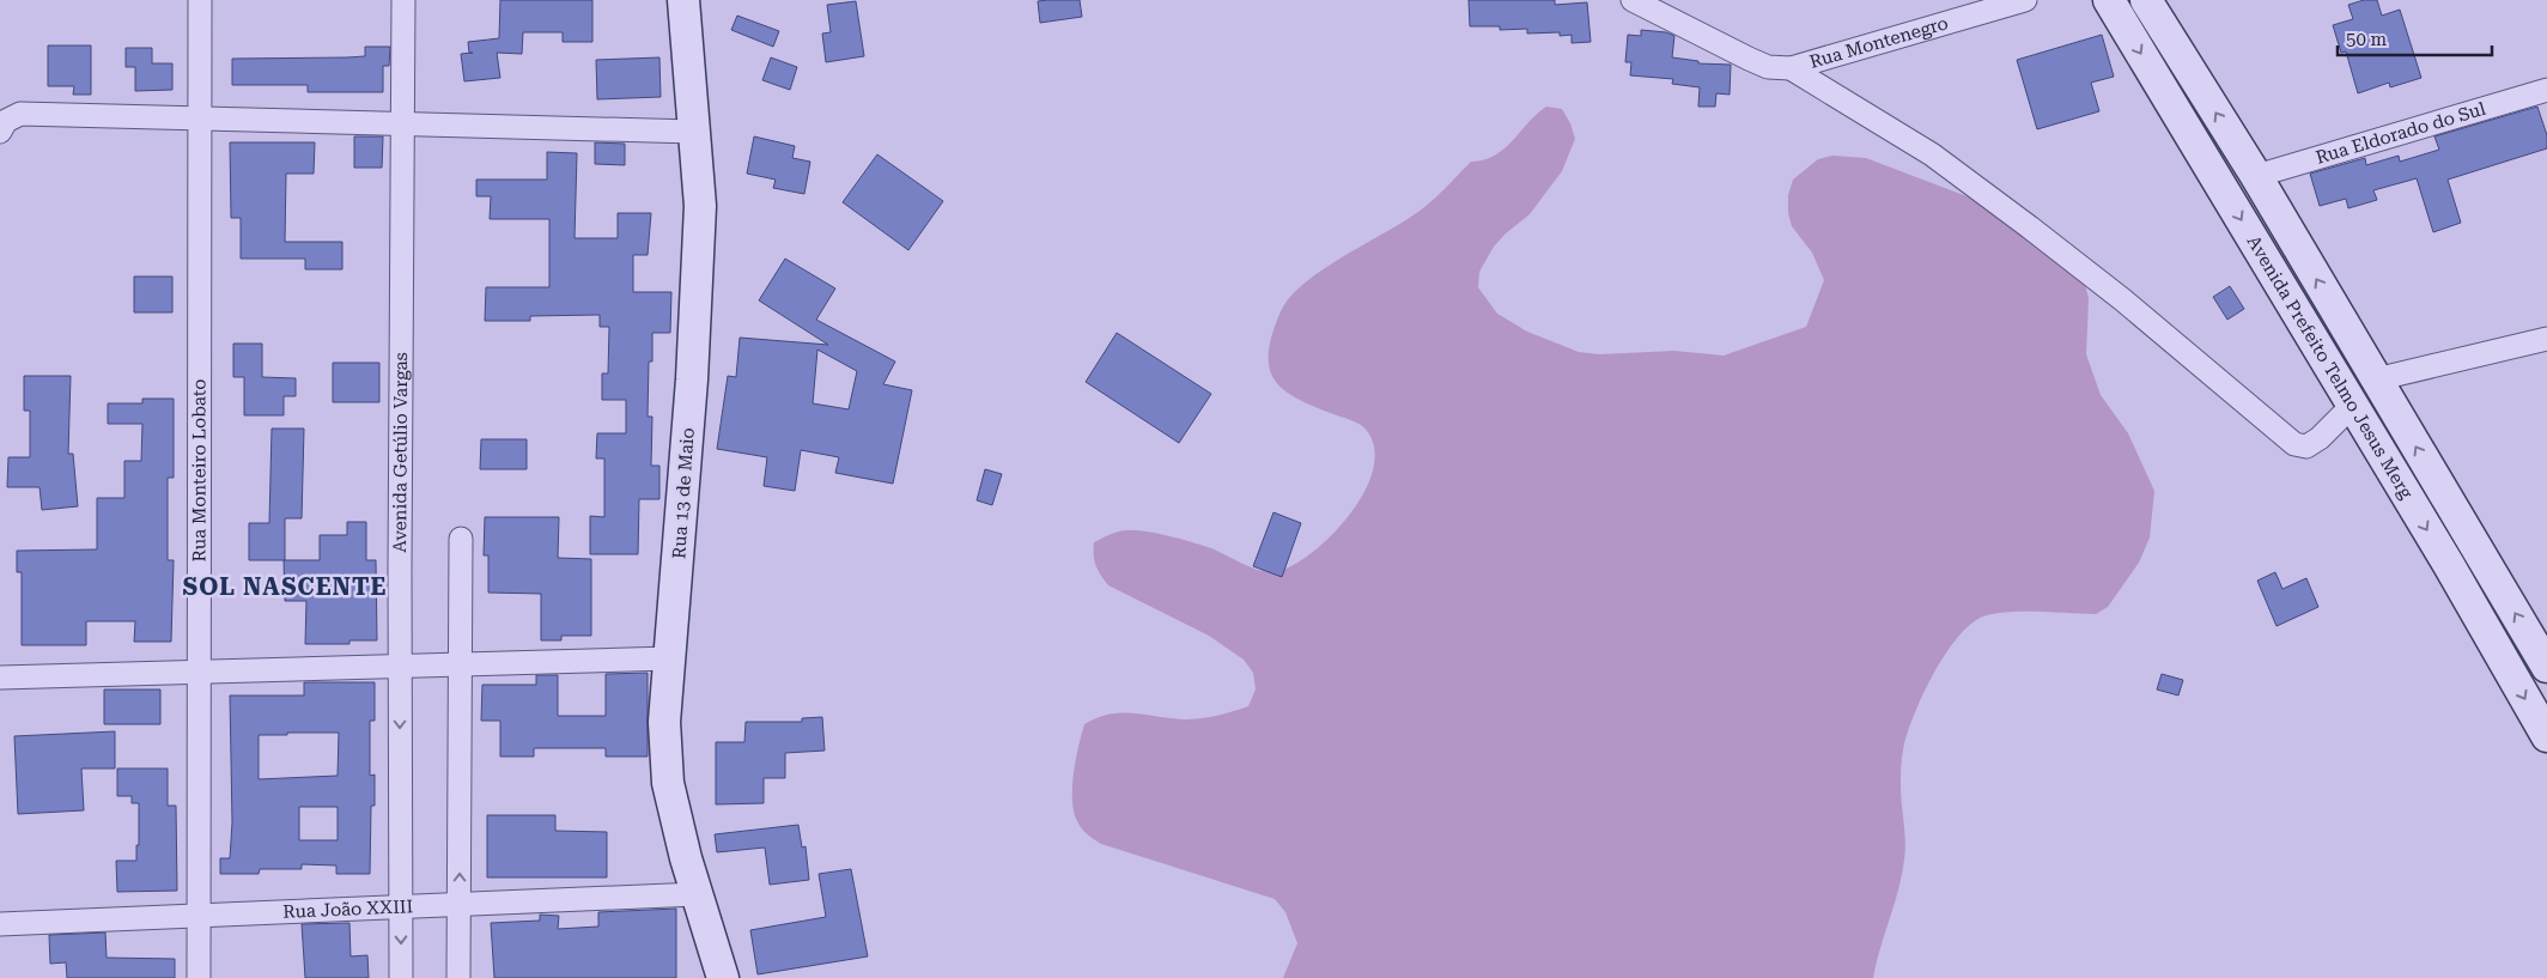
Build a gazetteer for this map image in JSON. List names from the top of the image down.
{
  "streets": {
    "main road": ["Avenida Prefeito Telmo Jesus Merg", "Rua 13 de Maio"],
    "street": [
      "Rua Montenegro",
      "Rua Eldorado do Sul",
      "Avenida Getúlio Vargas",
      "Rua Monteiro Lobato",
      "Rua João XXIII"
    ]
  },
  "crossings": [
    ["Rua Eldorado do Sul", "Avenida Prefeito Telmo Jesus Merg"],
    ["Avenida Getúlio Vargas", "Rua João XXIII"],
    ["Rua Monteiro Lobato", "Rua João XXIII"],
    ["Rua 13 de Maio", "Rua João XXIII"]
  ],
  "districts": ["SOL NASCENTE"],
  "scale_bar": "50 m"
}
